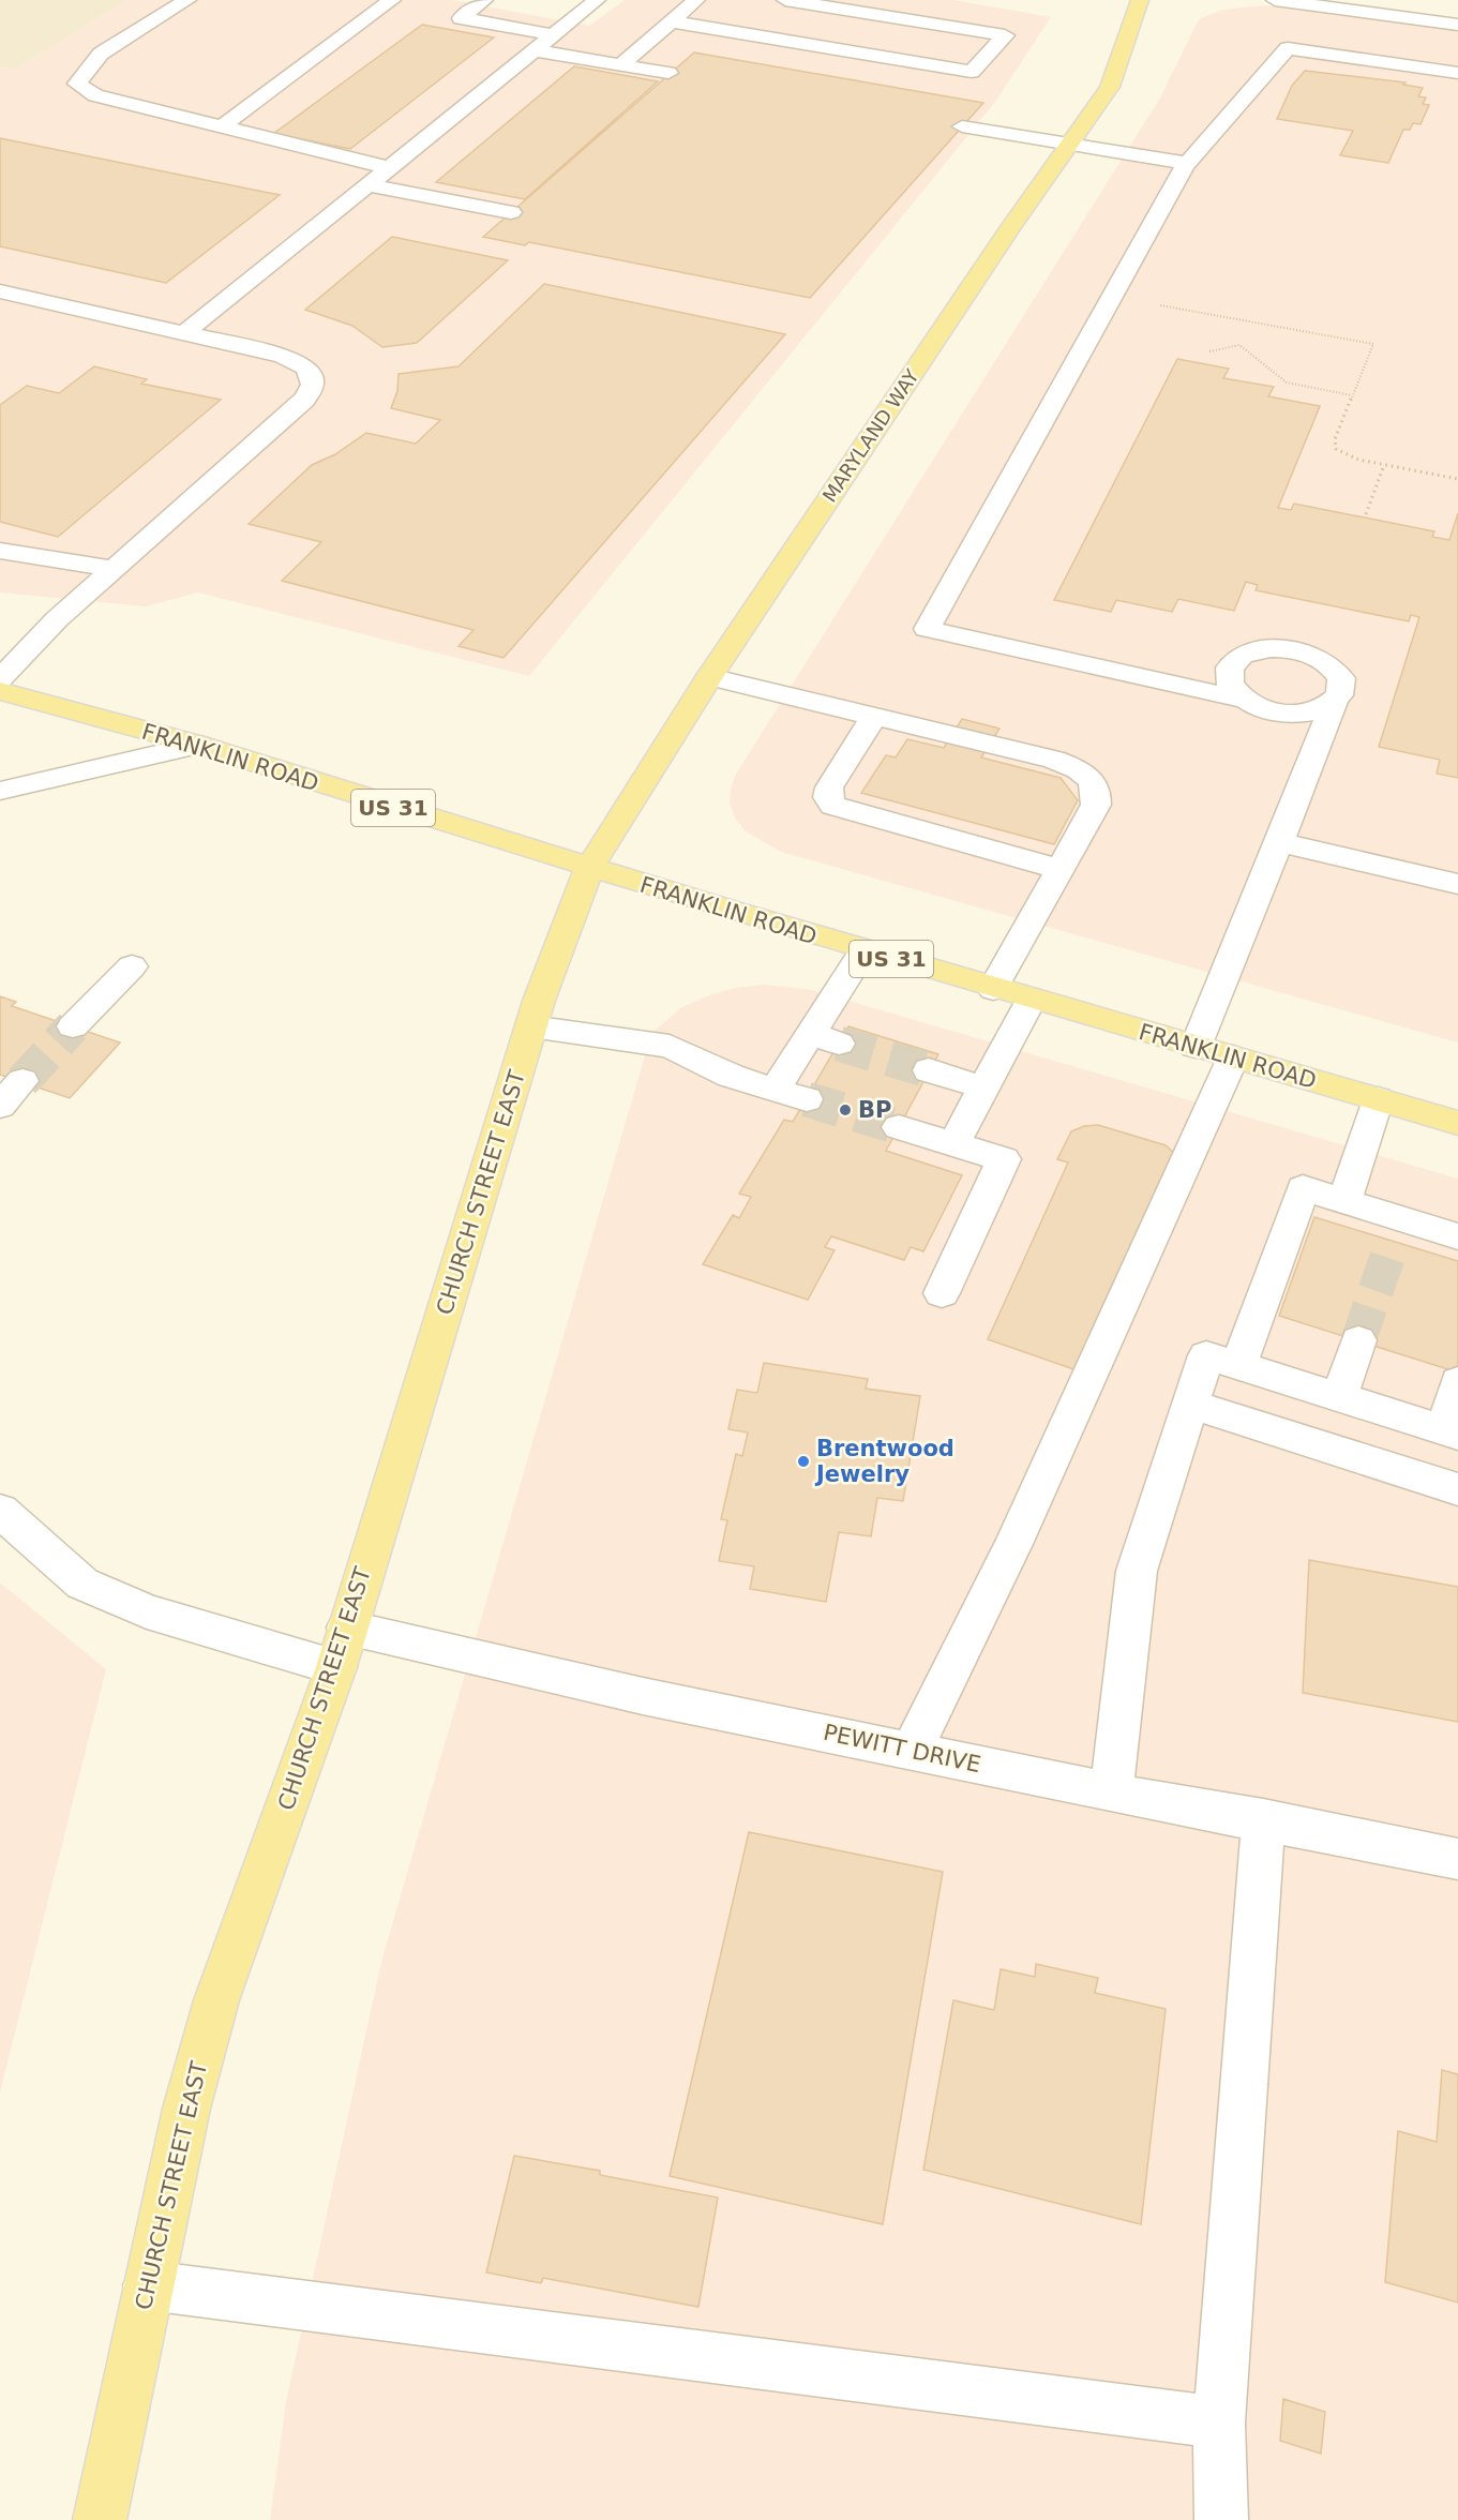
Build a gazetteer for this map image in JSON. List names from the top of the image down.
{
  "streets": {
    "main road": [
      "MARYLAND WAY",
      "FRANKLIN ROAD",
      "US 31",
      "CHURCH STREET EAST"
    ],
    "street": ["PEWITT DRIVE"]
  },
  "crossings": [
    ["MARYLAND WAY", "FRANKLIN ROAD"],
    ["MARYLAND WAY", "CHURCH STREET EAST"],
    ["FRANKLIN ROAD", "CHURCH STREET EAST"],
    ["CHURCH STREET EAST", "PEWITT DRIVE"]
  ],
  "places": ["BP", "Brentwood Jewelry"]
}
